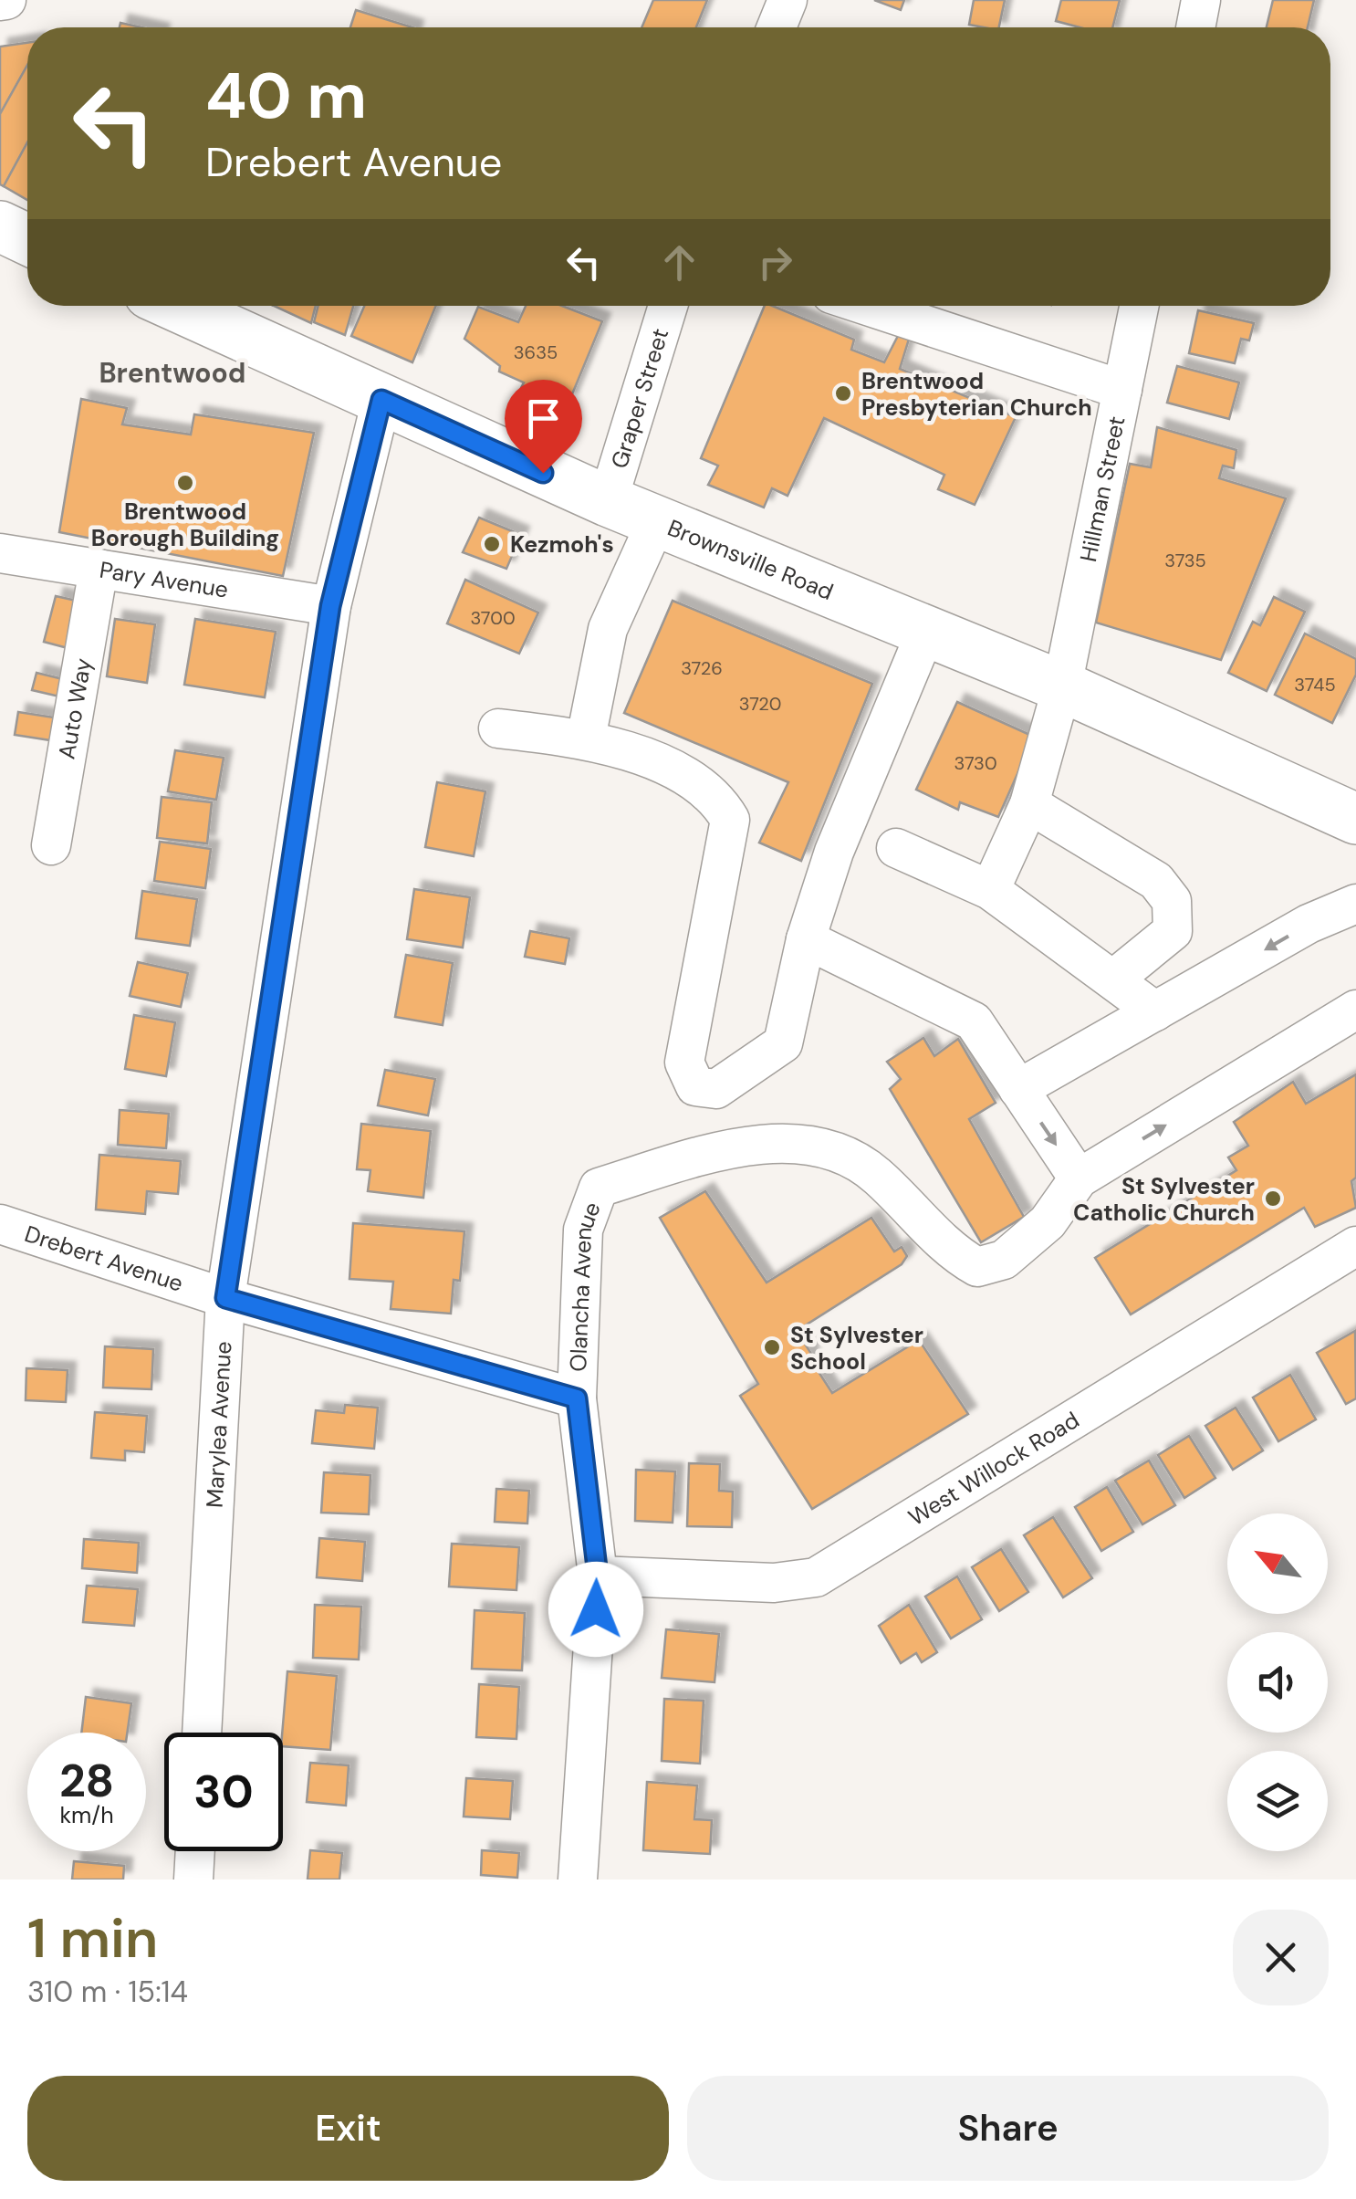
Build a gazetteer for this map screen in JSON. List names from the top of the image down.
{
  "streets": {
    "main road": ["Brownsville Road"],
    "street": [
      "Graper Street",
      "Hillman Street",
      "Pary Avenue",
      "Auto Way",
      "Drebert Avenue",
      "Olancha Avenue",
      "Marylea Avenue",
      "West Willock Road"
    ]
  },
  "crossings": [
    ["Graper Street", "Brownsville Road"],
    ["Hillman Street", "Brownsville Road"],
    ["Brownsville Road", "Marylea Avenue"],
    ["Pary Avenue", "Auto Way"],
    ["Pary Avenue", "Marylea Avenue"],
    ["Drebert Avenue", "Olancha Avenue"],
    ["Drebert Avenue", "Marylea Avenue"],
    ["Olancha Avenue", "West Willock Road"]
  ],
  "districts": ["Brentwood"],
  "places": [
    "Brentwood Presbyterian Church",
    "Brentwood Borough Building",
    "Kezmoh's",
    "St Sylvester Catholic Church",
    "St Sylvester School"
  ],
  "house_numbers": [
    "3635",
    "3735",
    "3700",
    "3726",
    "3745",
    "3720",
    "3730"
  ],
  "north": "top left",
  "page": {
    "turn": ["40 m", "Drebert Avenue"],
    "speed": "28 km/h",
    "limit": "30",
    "heading": ["1 min", "310 m · 15:14"],
    "buttons": ["Exit", "Share"]
  }
}
